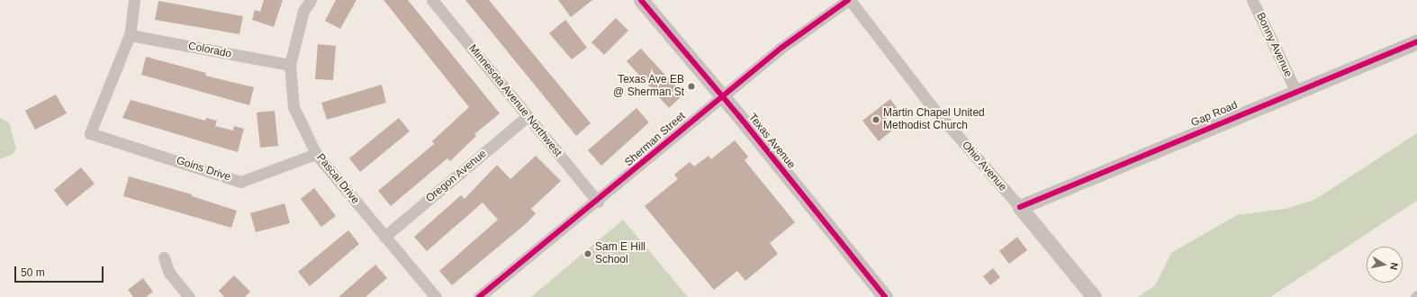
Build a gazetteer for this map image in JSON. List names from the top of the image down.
{
  "streets": {
    "street": [
      "Bonny Avenue",
      "Colorado",
      "Minnesota Avenue Northwest",
      "Gap Road",
      "Sherman Street",
      "Texas Avenue",
      "Ohio Avenue",
      "Goins Drive",
      "Oregon Avenue",
      "Pascal Drive"
    ]
  },
  "crossings": [
    ["Bonny Avenue", "Gap Road"],
    ["Colorado", "Goins Drive"],
    ["Colorado", "Pascal Drive"],
    ["Minnesota Avenue Northwest", "Sherman Street"],
    ["Minnesota Avenue Northwest", "Oregon Avenue"],
    ["Gap Road", "Ohio Avenue"],
    ["Sherman Street", "Texas Avenue"],
    ["Sherman Street", "Ohio Avenue"],
    ["Goins Drive", "Pascal Drive"],
    ["Oregon Avenue", "Pascal Drive"]
  ],
  "places": ["Texas Ave EB @ Sherman St", "Martin Chapel United Methodist Church", "Sam E Hill School"],
  "scale_bar": "50 m",
  "north": "right"
}
